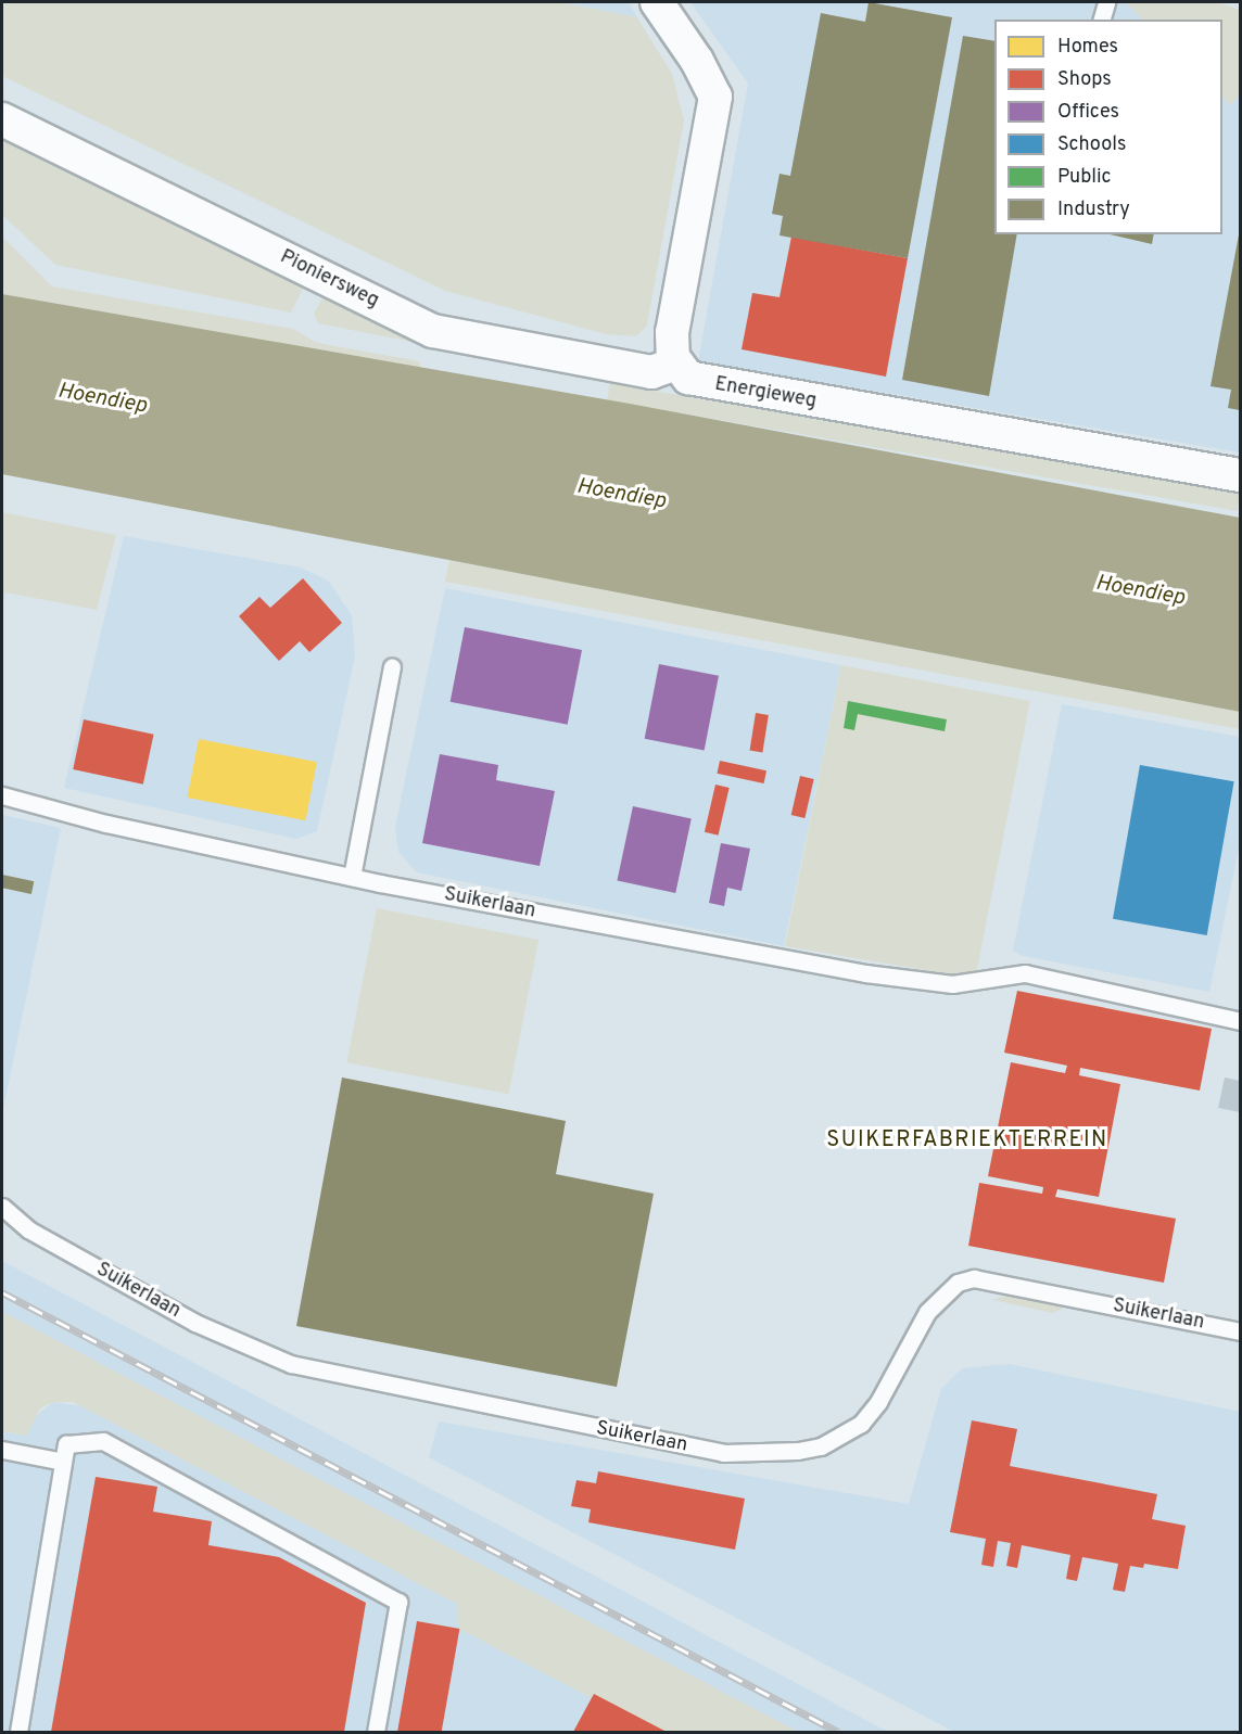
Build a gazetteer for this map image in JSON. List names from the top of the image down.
{
  "streets": {
    "street": ["Pioniersweg", "Energieweg"],
    "lane": ["Suikerlaan"]
  },
  "crossings": [
    ["Pioniersweg", "Energieweg"]
  ],
  "districts": ["SUIKERFABRIEKTERREIN"],
  "water": ["Hoendiep"],
  "legend": [
    "Homes",
    "Shops",
    "Offices",
    "Schools",
    "Public",
    "Industry"
  ]
}
